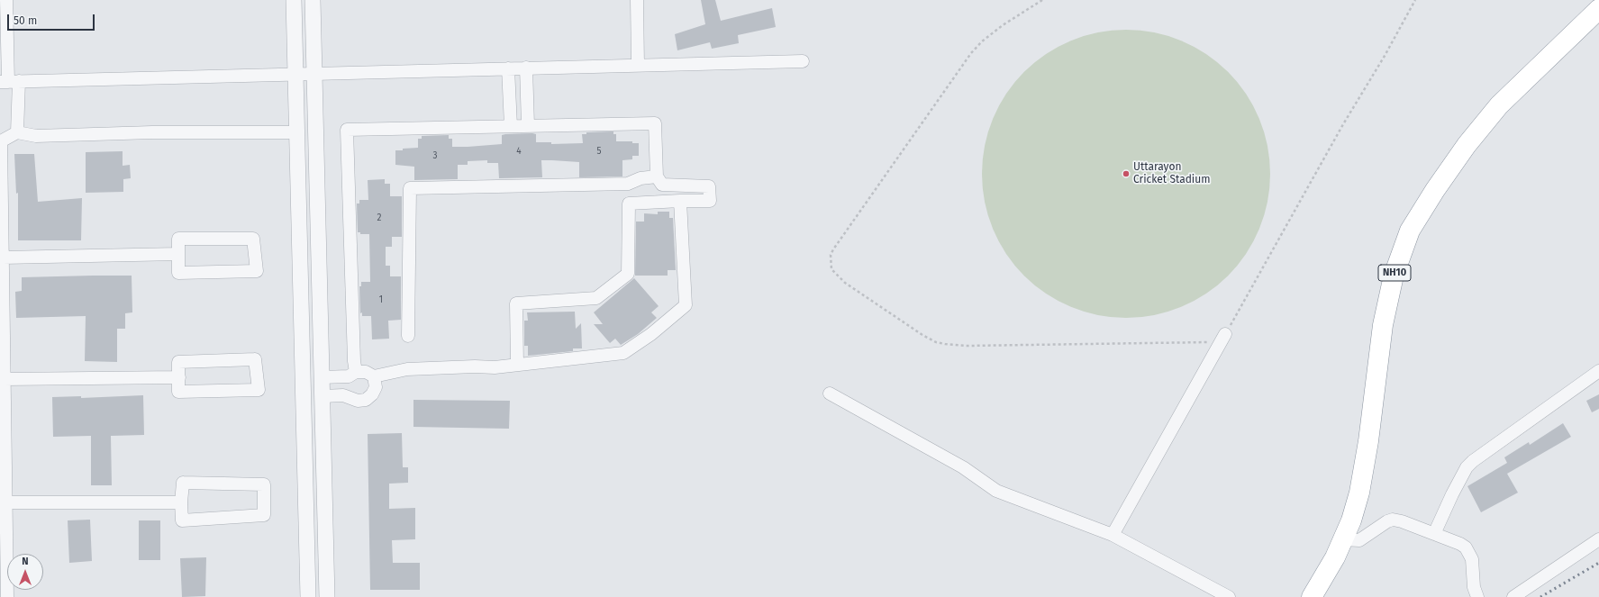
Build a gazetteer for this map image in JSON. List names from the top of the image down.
{
  "streets": {
    "highway": ["NH10"]
  },
  "places": ["Uttarayon Cricket Stadium"],
  "house_numbers": [
    "4",
    "5",
    "3",
    "2",
    "1"
  ],
  "scale_bar": "50 m",
  "north": "top"
}
